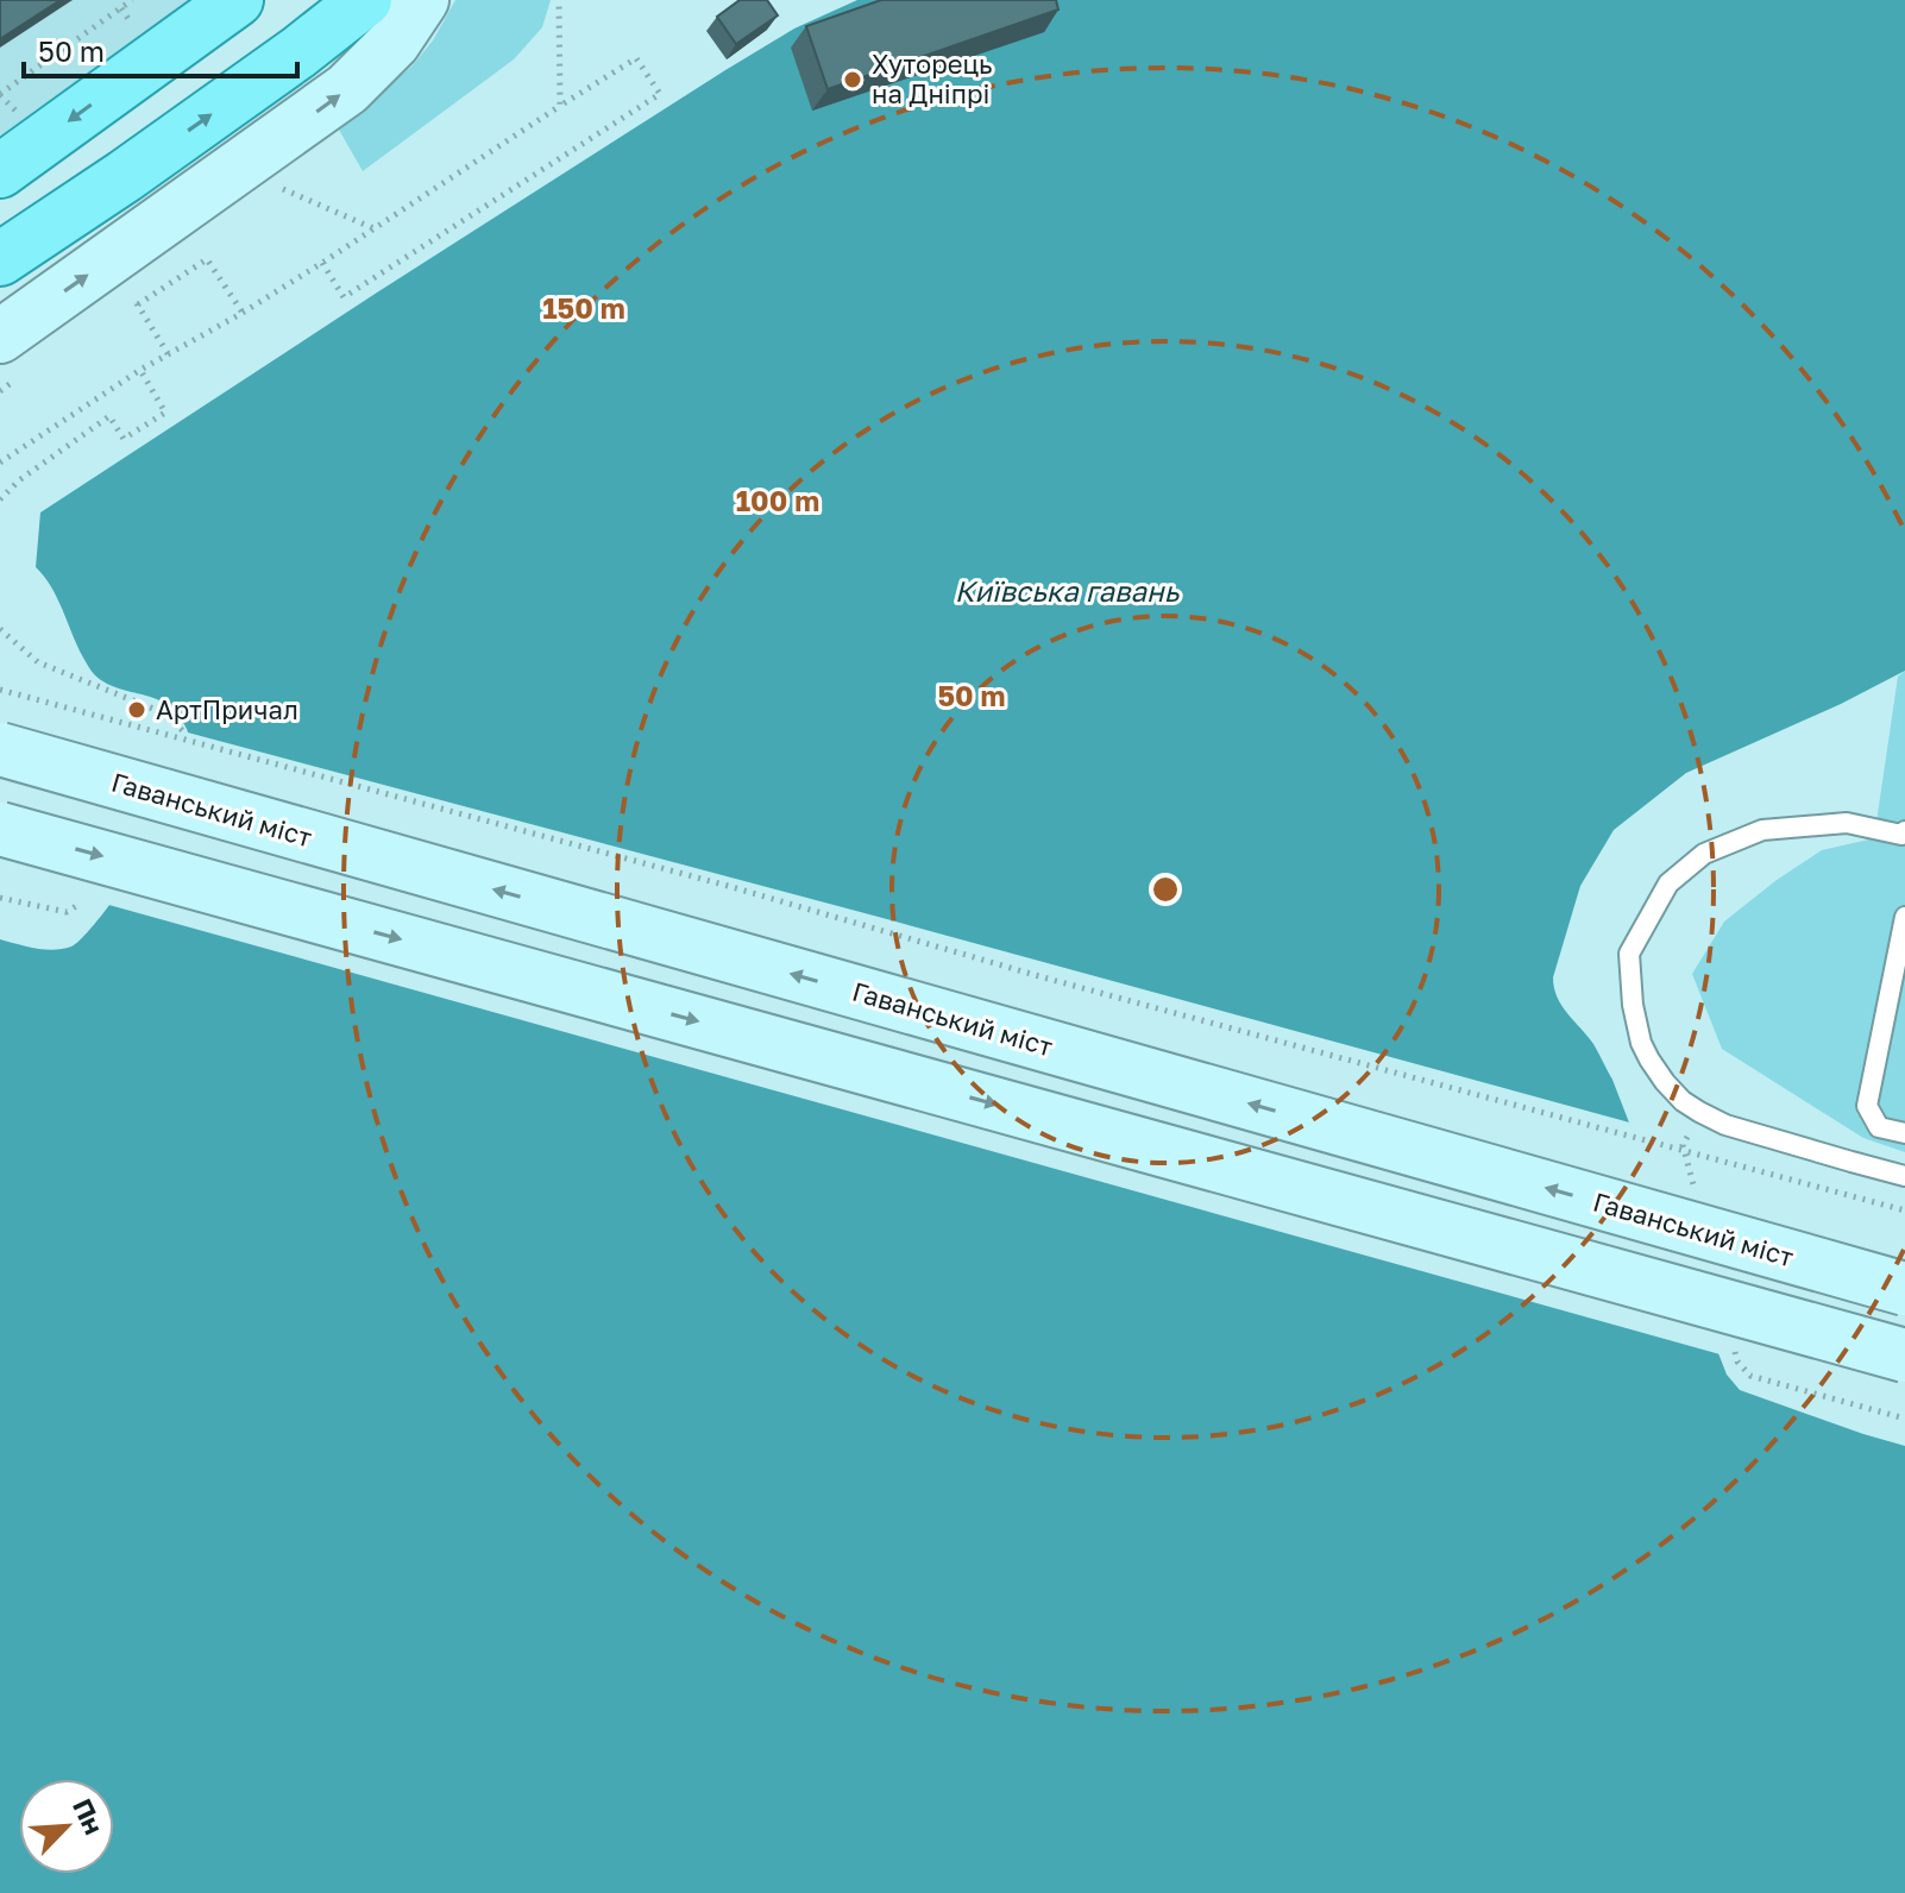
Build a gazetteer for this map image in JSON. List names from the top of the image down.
{
  "streets": {
    "main road": ["Гаванський міст"]
  },
  "water": ["Київська гавань"],
  "places": ["Хуторець на Дніпрі", "АртПричал"],
  "scale_bar": "50 m",
  "north": "top right",
  "rings": ["150 m", "100 m", "50 m"]
}
